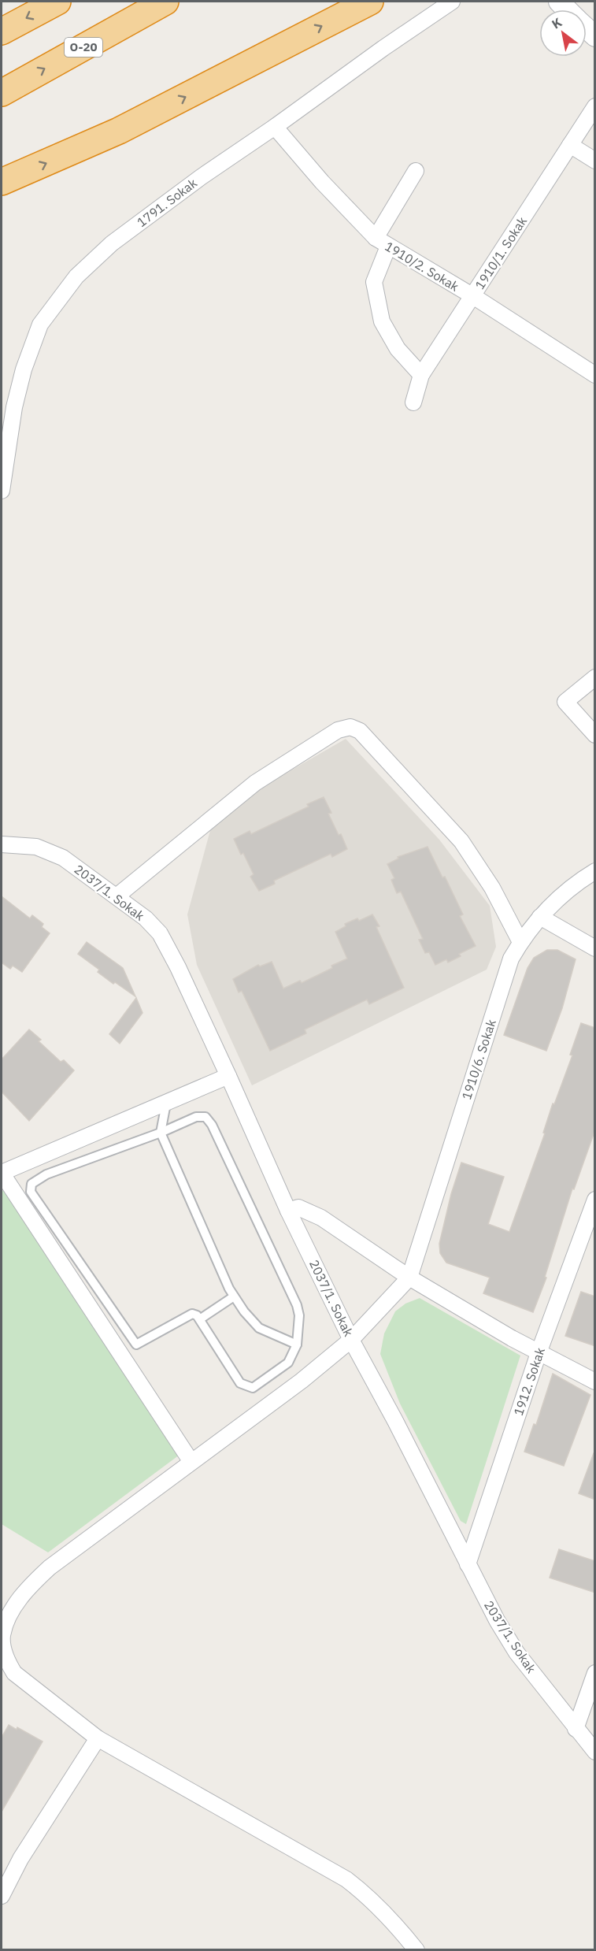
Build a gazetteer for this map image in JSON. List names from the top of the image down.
{
  "streets": {
    "highway": ["O-20"],
    "street": [
      "1791. Sokak",
      "1910/1. Sokak",
      "1910/2. Sokak",
      "2037/1. Sokak",
      "1910/6. Sokak",
      "1912. Sokak"
    ]
  },
  "crossings": [
    ["1791. Sokak", "1910/2. Sokak"],
    ["1910/1. Sokak", "1910/2. Sokak"],
    ["2037/1. Sokak", "1912. Sokak"]
  ],
  "north": "top left"
}
